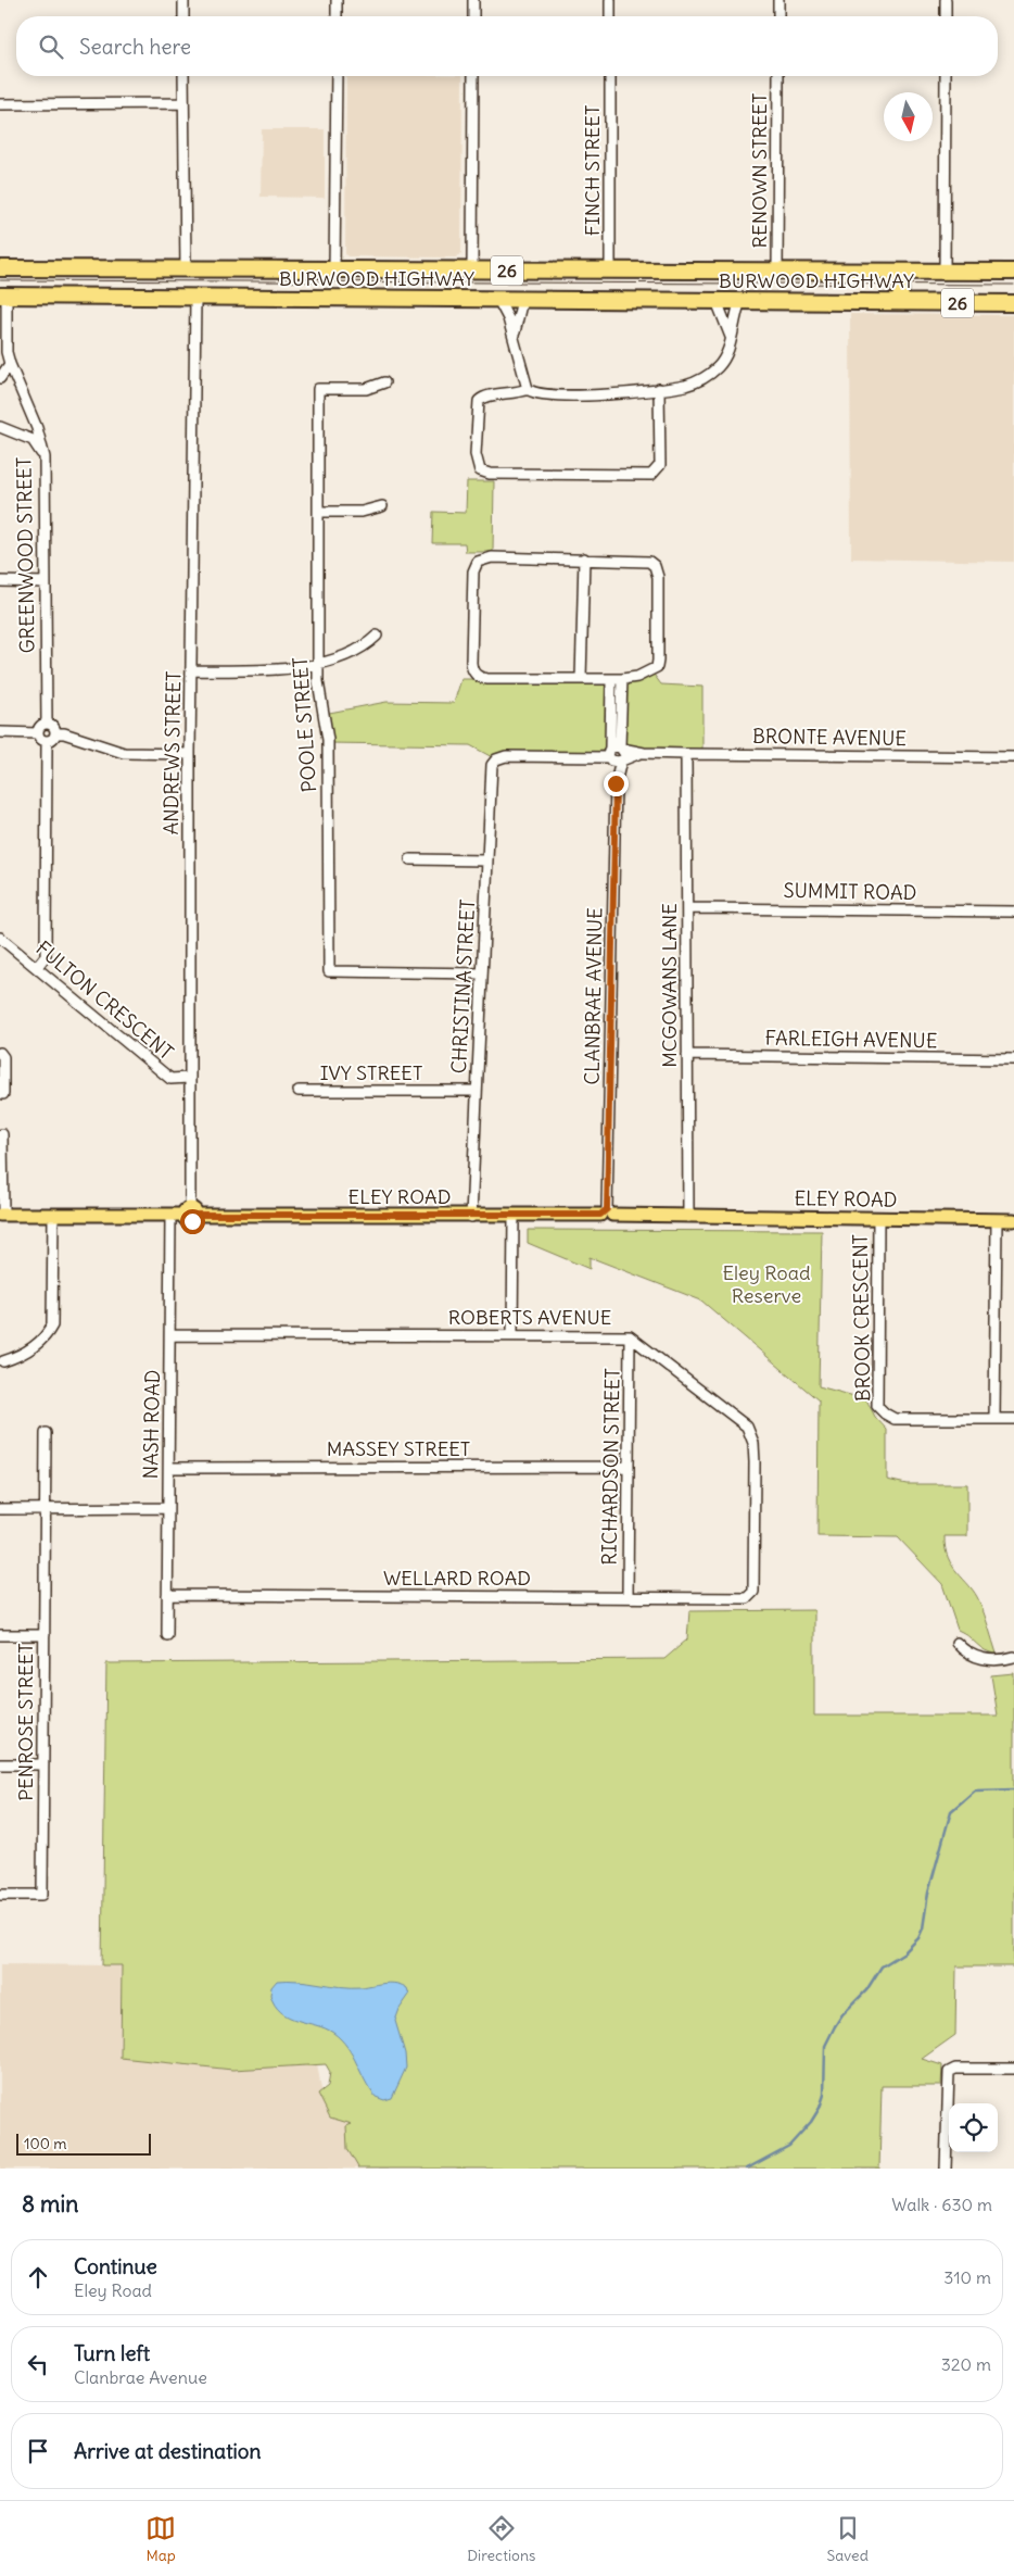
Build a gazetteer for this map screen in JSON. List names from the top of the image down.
{
  "streets": {
    "highway": ["26", "BURWOOD HIGHWAY"],
    "main road": ["ELEY ROAD"],
    "street": [
      "FINCH STREET",
      "RENOWN STREET",
      "GREENWOOD STREET",
      "POOLE STREET",
      "BRONTE AVENUE",
      "ANDREWS STREET",
      "SUMMIT ROAD",
      "MCGOWANS LANE",
      "CHRISTINA STREET",
      "CLANBRAE AVENUE",
      "FULTON CRESCENT",
      "FARLEIGH AVENUE",
      "IVY STREET",
      "ROBERTS AVENUE",
      "BROOK CRESCENT",
      "NASH ROAD",
      "MASSEY STREET",
      "RICHARDSON STREET",
      "WELLARD ROAD",
      "PENROSE STREET"
    ]
  },
  "crossings": [
    ["FINCH STREET", "BURWOOD HIGHWAY"],
    ["RENOWN STREET", "BURWOOD HIGHWAY"],
    ["BURWOOD HIGHWAY", "GREENWOOD STREET"],
    ["BURWOOD HIGHWAY", "ANDREWS STREET"],
    ["POOLE STREET", "CHRISTINA STREET"],
    ["BRONTE AVENUE", "MCGOWANS LANE"],
    ["BRONTE AVENUE", "CHRISTINA STREET"],
    ["BRONTE AVENUE", "CLANBRAE AVENUE"],
    ["ANDREWS STREET", "FULTON CRESCENT"],
    ["ANDREWS STREET", "ELEY ROAD"],
    ["SUMMIT ROAD", "MCGOWANS LANE"],
    ["MCGOWANS LANE", "FARLEIGH AVENUE"],
    ["MCGOWANS LANE", "ELEY ROAD"],
    ["CHRISTINA STREET", "IVY STREET"],
    ["CHRISTINA STREET", "ELEY ROAD"],
    ["CLANBRAE AVENUE", "ELEY ROAD"],
    ["ELEY ROAD", "BROOK CRESCENT"],
    ["ELEY ROAD", "NASH ROAD"],
    ["ROBERTS AVENUE", "NASH ROAD"],
    ["ROBERTS AVENUE", "RICHARDSON STREET"],
    ["ROBERTS AVENUE", "WELLARD ROAD"],
    ["NASH ROAD", "MASSEY STREET"],
    ["NASH ROAD", "WELLARD ROAD"],
    ["MASSEY STREET", "RICHARDSON STREET"],
    ["RICHARDSON STREET", "WELLARD ROAD"]
  ],
  "parks": ["Eley Road Reserve"],
  "scale_bar": "100 m",
  "north": "bottom",
  "page": {
    "search": "Search here",
    "scale": "100 m",
    "heading": ["8 min", "Walk · 630 m"],
    "list": [
      ["Continue", "Eley Road", "310 m"],
      ["Turn left", "Clanbrae Avenue", "320 m"],
      "Arrive at destination"
    ],
    "nav": ["Map", "Directions", "Saved"]
  }
}
